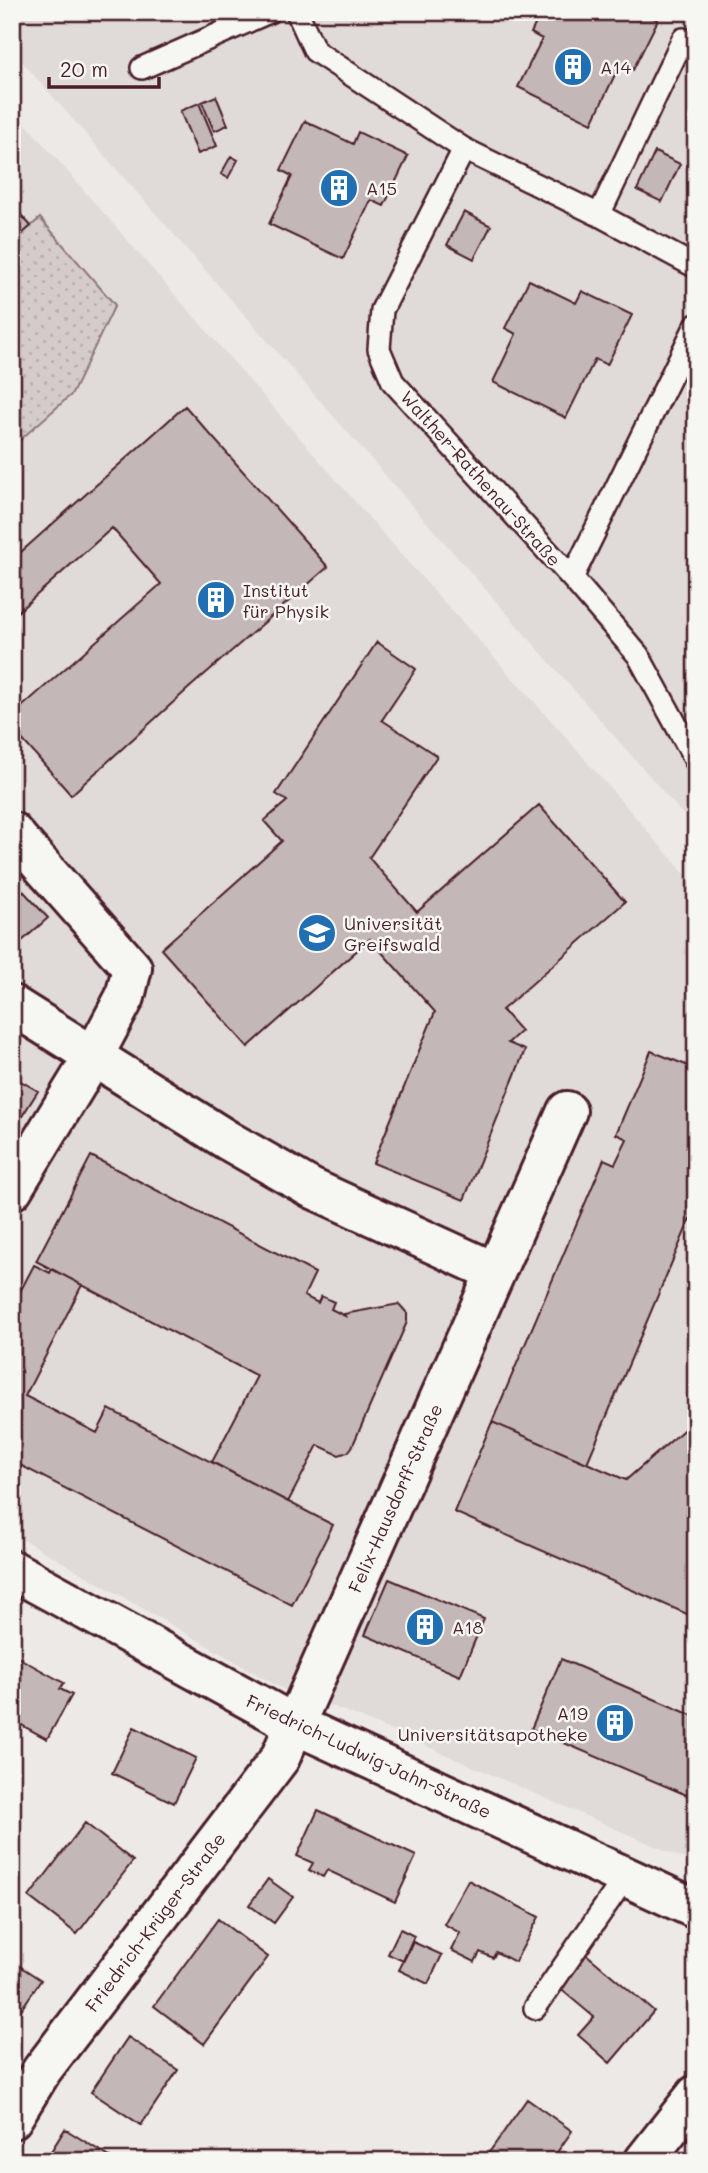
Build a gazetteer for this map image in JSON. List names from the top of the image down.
{
  "streets": {
    "street": ["Felix-Hausdorff-Straße", "Friedrich-Ludwig-Jahn-Straße", "Friedrich-Krüger-Straße"],
    "lane": ["Walther-Rathenau-Straße"]
  },
  "crossings": [
    ["Felix-Hausdorff-Straße", "Friedrich-Ludwig-Jahn-Straße"],
    ["Felix-Hausdorff-Straße", "Friedrich-Krüger-Straße"],
    ["Friedrich-Ludwig-Jahn-Straße", "Friedrich-Krüger-Straße"]
  ],
  "places": {
    "building": [
      "A14",
      "A15",
      "Institut für Physik",
      "A18",
      "A19 Universitätsapotheke"
    ],
    "school or university": ["Universität Greifswald"]
  },
  "scale_bar": "20 m"
}
